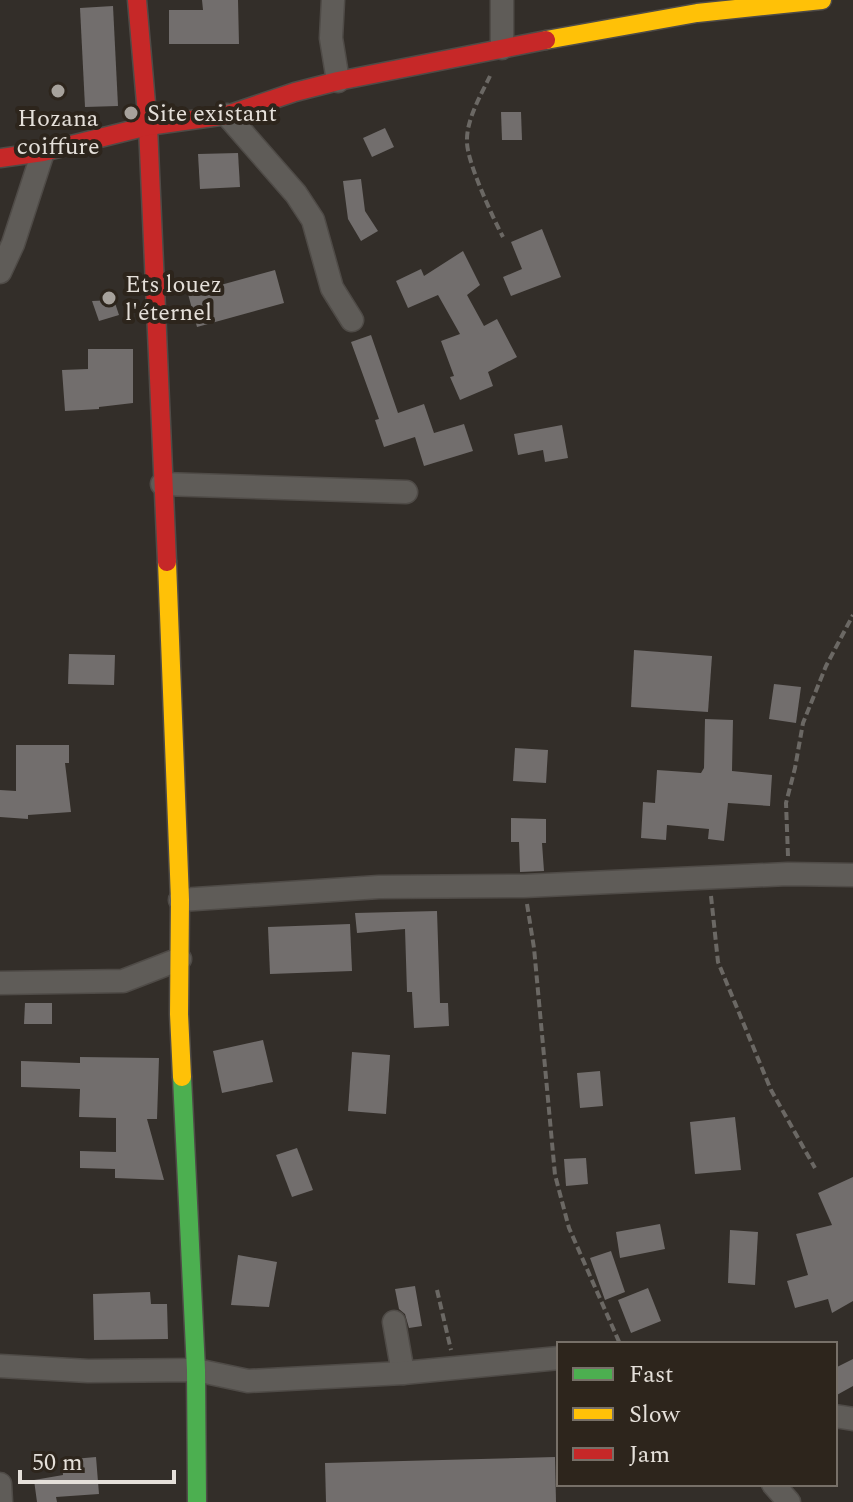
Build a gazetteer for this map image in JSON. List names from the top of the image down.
{
  "places": ["Hozana coiffure", "Site existant", "Ets louez l'éternel"],
  "legend": ["Fast", "Slow", "Jam"],
  "scale_bar": "50 m"
}
